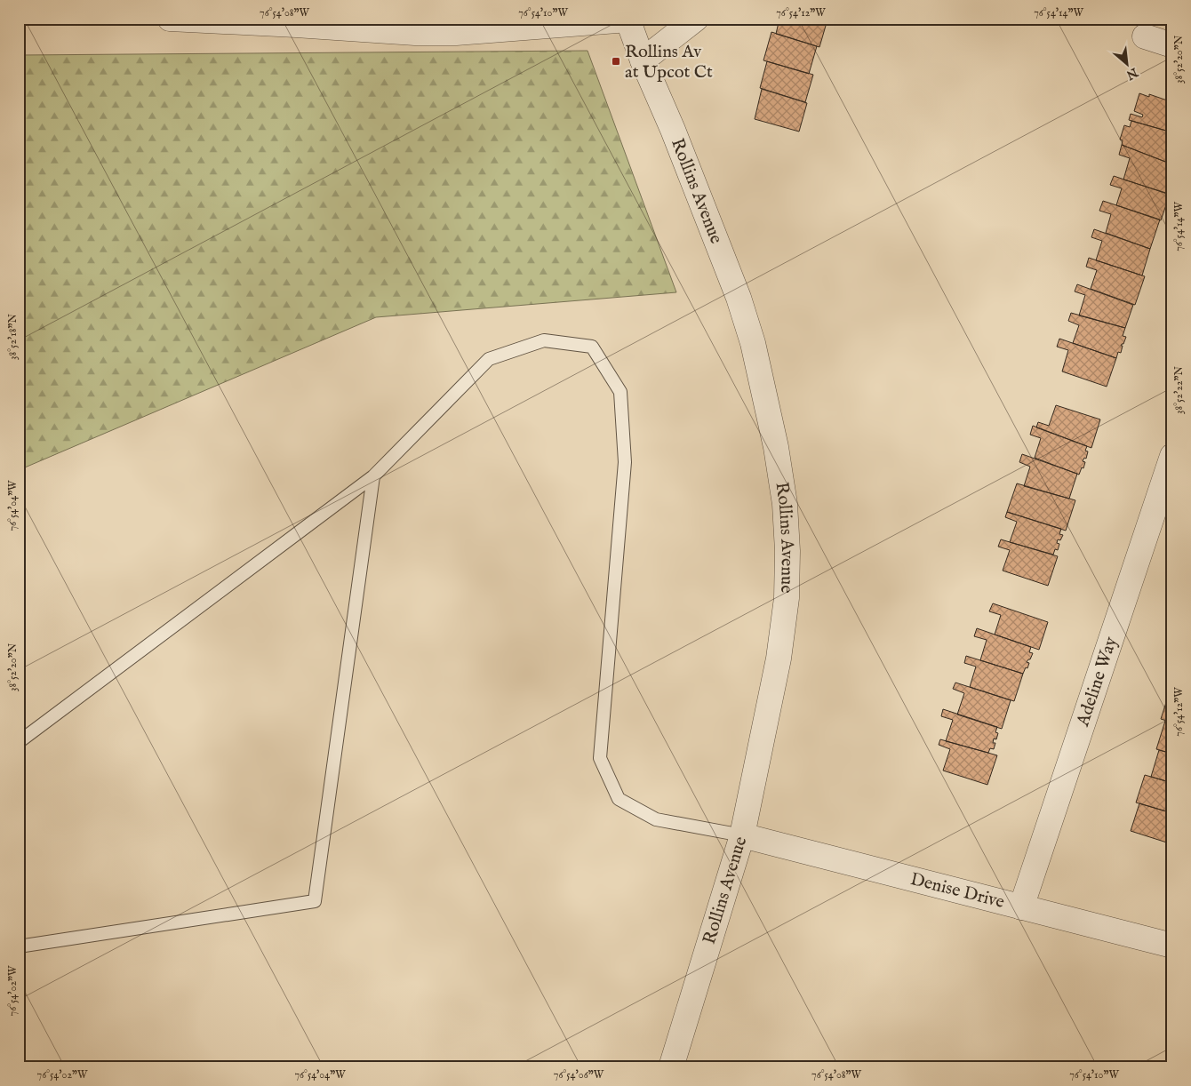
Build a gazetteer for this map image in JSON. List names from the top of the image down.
{
  "streets": {
    "street": ["Rollins Avenue", "Adeline Way", "Denise Drive"]
  },
  "crossings": [
    ["Rollins Avenue", "Denise Drive"],
    ["Adeline Way", "Denise Drive"]
  ],
  "places": {
    "transit": ["Rollins Av at Upcot Ct"]
  },
  "north": "bottom right",
  "coordinates": [
    "76°54'08\"W",
    "76°54'10\"W",
    "76°54'12\"W",
    "76°54'14\"W",
    "38°52'20\"N",
    "38°52'18\"N",
    "38°52'22\"N",
    "76°54'04\"W",
    "76°54'02\"W",
    "76°54'06\"W"
  ]
}
